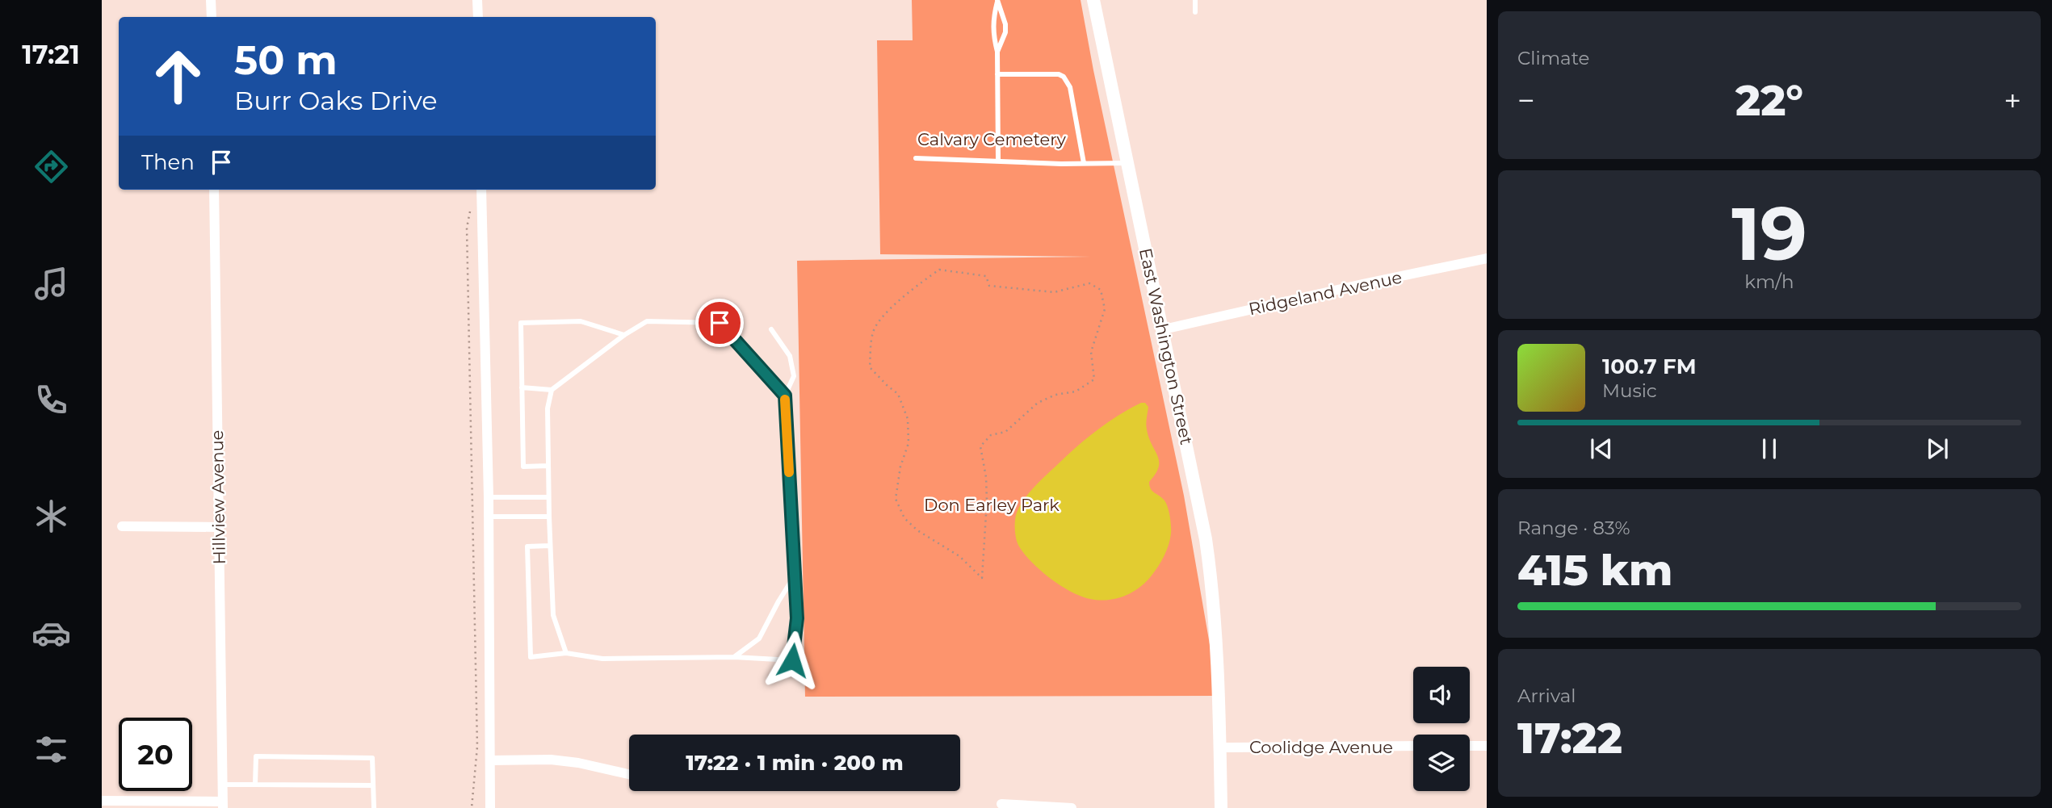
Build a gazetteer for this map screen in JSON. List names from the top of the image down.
{
  "streets": {
    "main road": ["East Washington Street"],
    "street": ["Ridgeland Avenue", "Hillview Avenue", "Coolidge Avenue"]
  },
  "crossings": [
    ["Ridgeland Avenue", "East Washington Street"],
    ["East Washington Street", "Coolidge Avenue"]
  ],
  "parks": ["Calvary Cemetery", "Don Earley Park"],
  "page": {
    "tabs": "17:21",
    "tile": [
      "Climate",
      ["19", "km/h"],
      ["Range · 83%", "415 km"],
      ["Arrival", "17:22"]
    ],
    "turn": ["50 m", "Burr Oaks Drive"],
    "heat": ["−", "22°", "+"],
    "then": "Then",
    "song": ["100.7 FM", "Music"],
    "limit": "20",
    "trip": "17:22 · 1 min · 200 m"
  }
}
